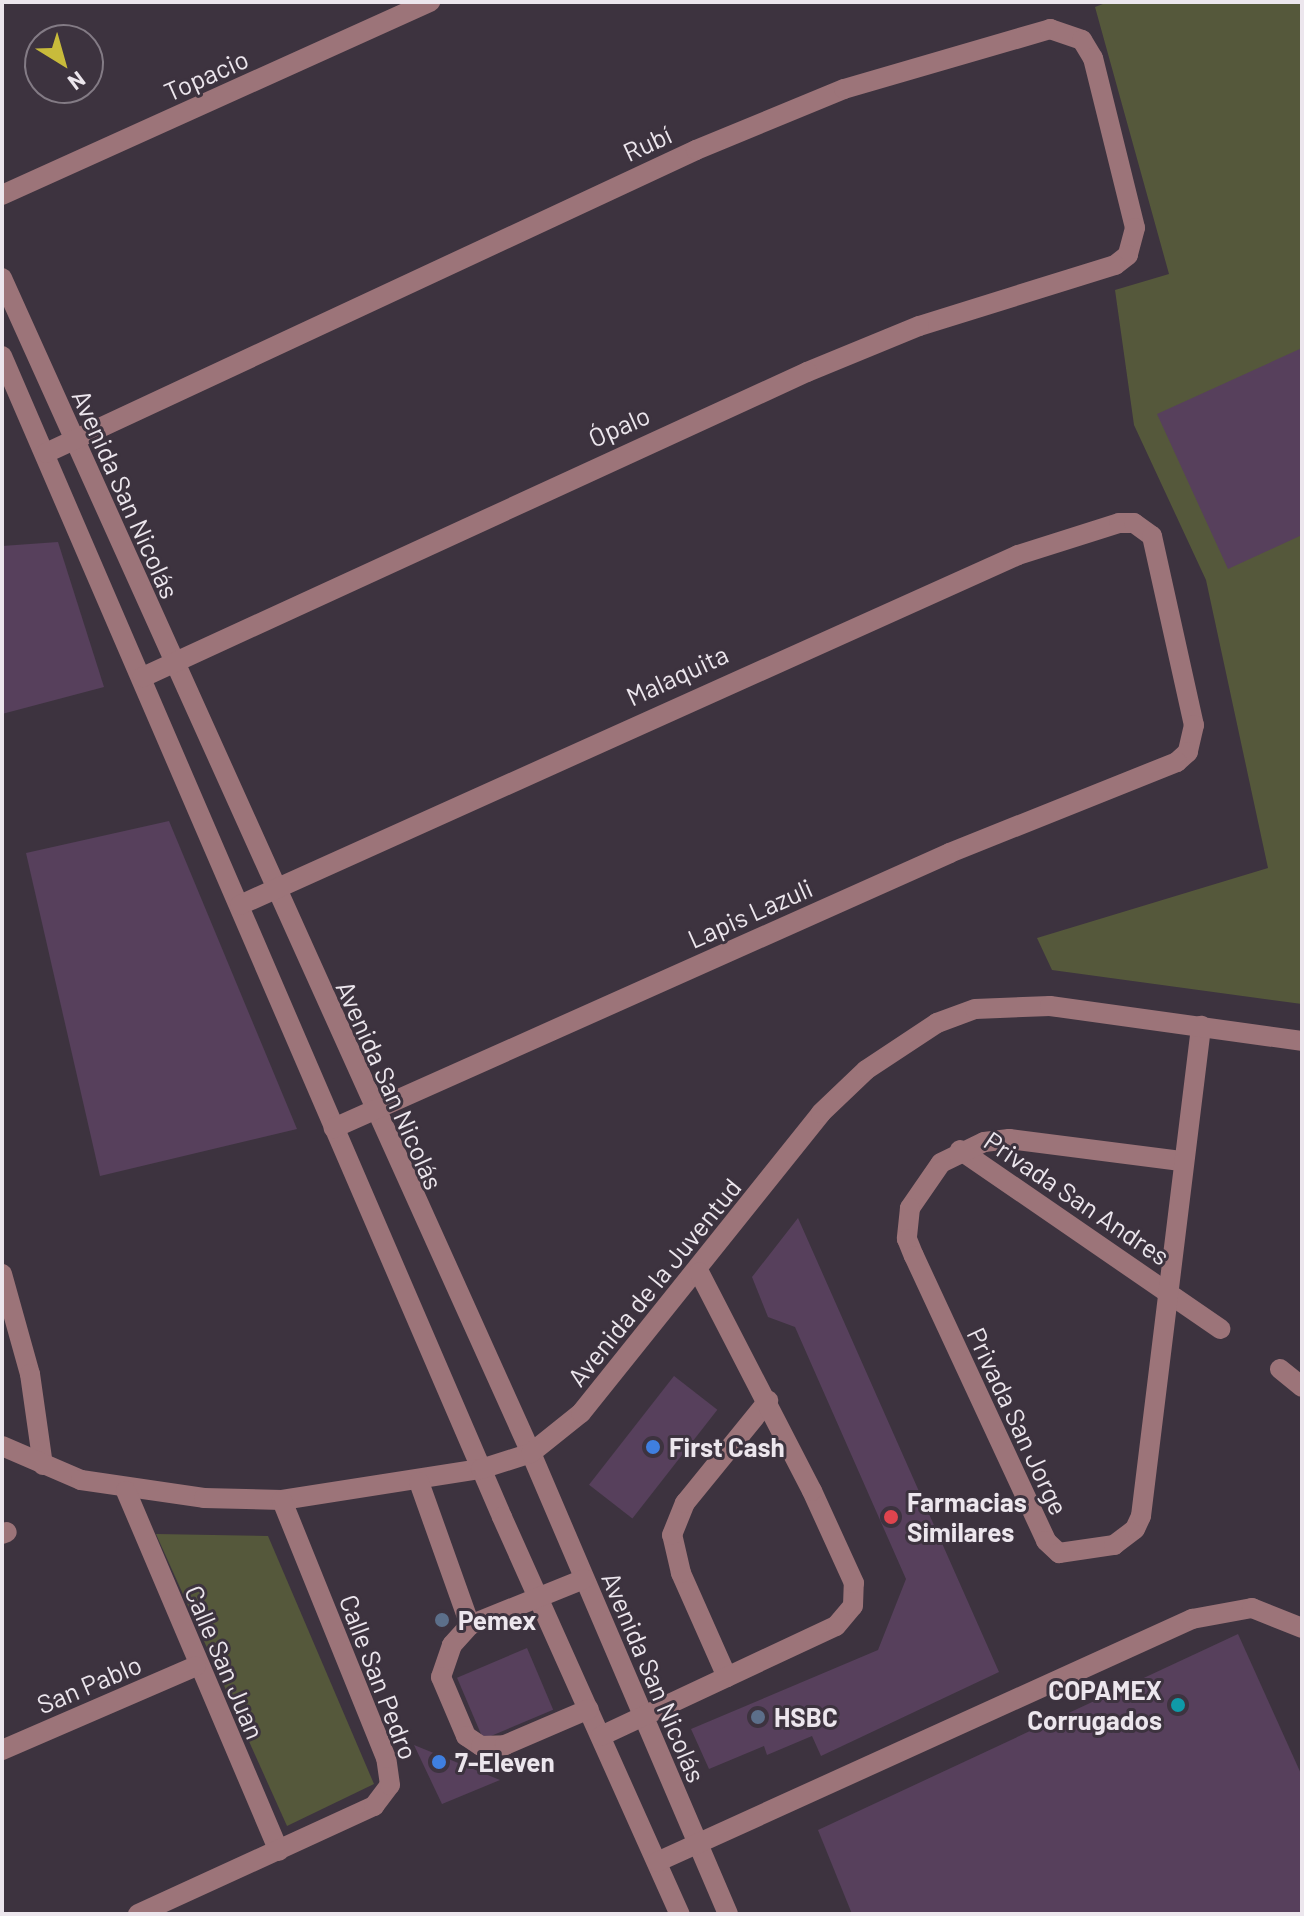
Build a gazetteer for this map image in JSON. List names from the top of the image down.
{
  "streets": {
    "street": [
      "Topacio",
      "Rubí",
      "Ópalo",
      "Avenida San Nicolás",
      "Malaquita",
      "Lapis Lazuli",
      "Privada San Andres",
      "Avenida de la Juventud",
      "Privada San Jorge",
      "Calle San Juan",
      "Calle San Pedro",
      "San Pablo"
    ]
  },
  "crossings": [
    ["Rubí", "Ópalo"],
    ["Rubí", "Avenida San Nicolás"],
    ["Ópalo", "Avenida San Nicolás"],
    ["Avenida San Nicolás", "Malaquita"],
    ["Avenida San Nicolás", "Lapis Lazuli"],
    ["Avenida San Nicolás", "Avenida de la Juventud"],
    ["Malaquita", "Lapis Lazuli"],
    ["Privada San Andres", "Privada San Jorge"],
    ["Avenida de la Juventud", "Privada San Jorge"],
    ["Avenida de la Juventud", "Calle San Juan"],
    ["Avenida de la Juventud", "Calle San Pedro"],
    ["Calle San Juan", "Calle San Pedro"],
    ["Calle San Juan", "San Pablo"]
  ],
  "places": [
    "First Cash",
    "Farmacias Similares",
    "Pemex",
    "COPAMEX Corrugados",
    "HSBC",
    "7-Eleven"
  ],
  "north": "bottom right"
}
